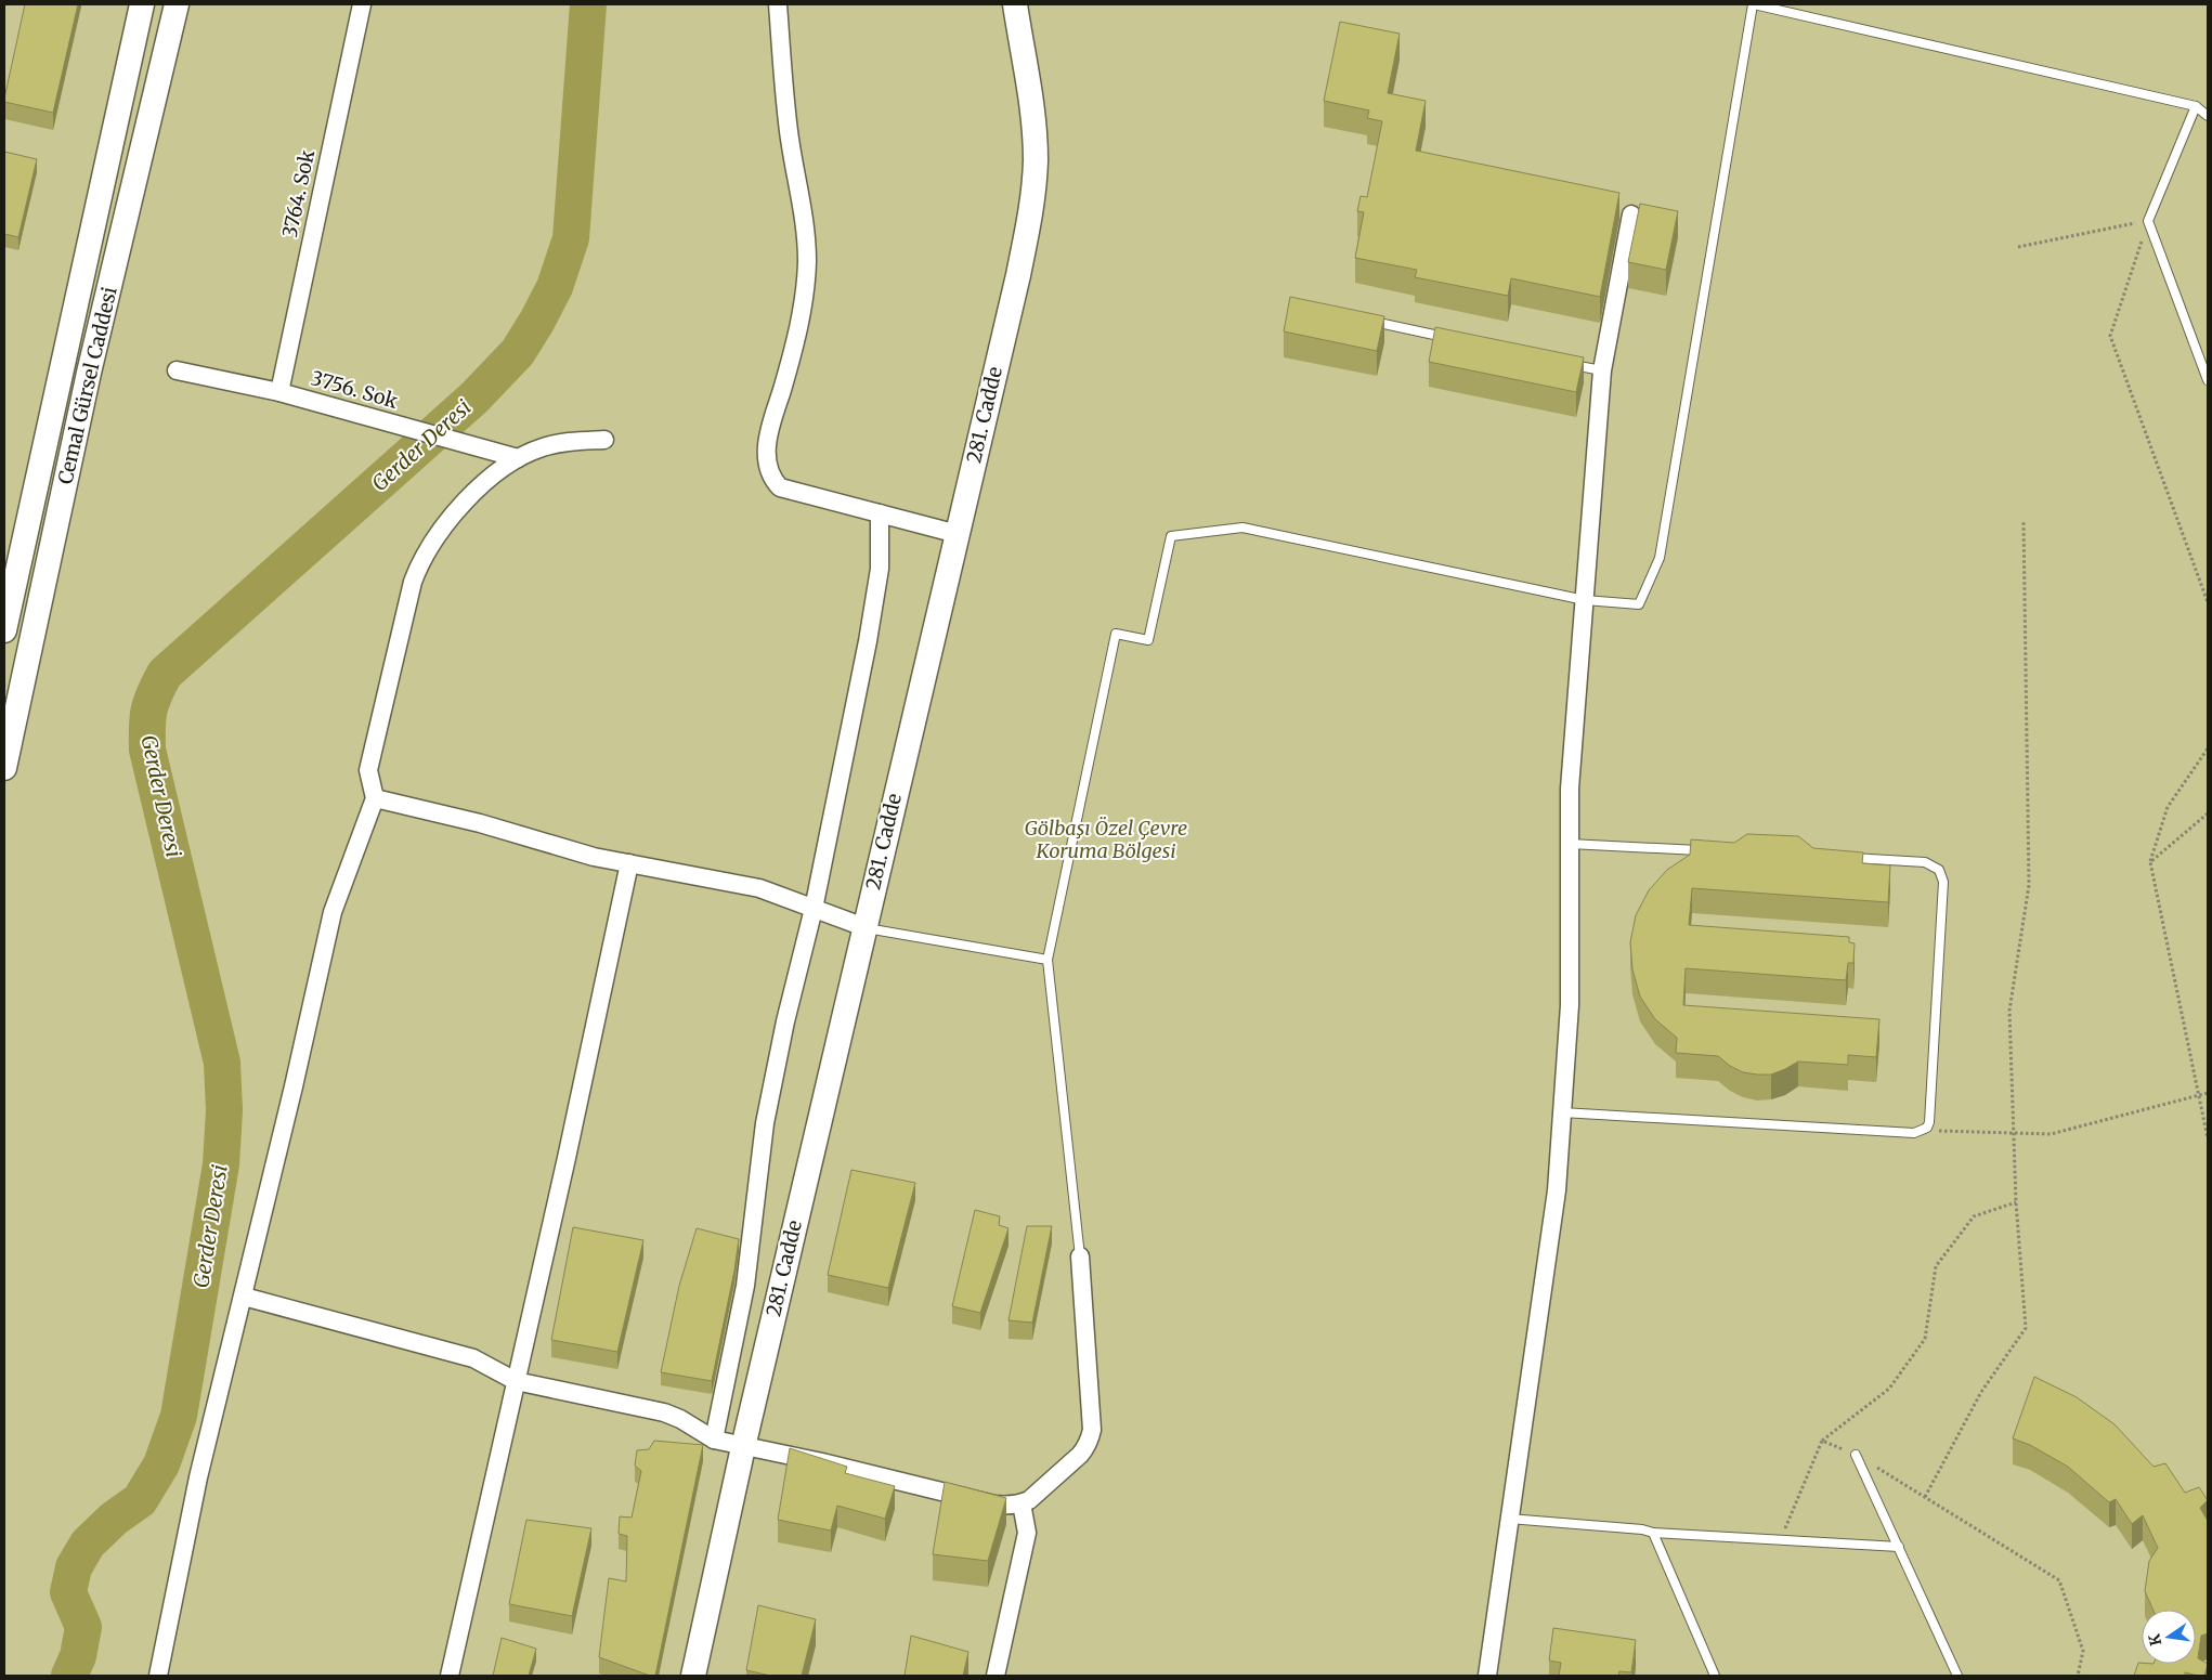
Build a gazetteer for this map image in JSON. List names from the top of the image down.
{
  "streets": {
    "street": [
      "3764. Sok",
      "Cemal Gürsel Caddesi",
      "3756. Sok",
      "281. Cadde"
    ]
  },
  "crossings": [
    ["3764. Sok", "3756. Sok"]
  ],
  "water": ["Gerder Deresi"],
  "parks": ["Gölbaşı Özel Çevre Koruma Bölgesi"],
  "north": "left"
}
